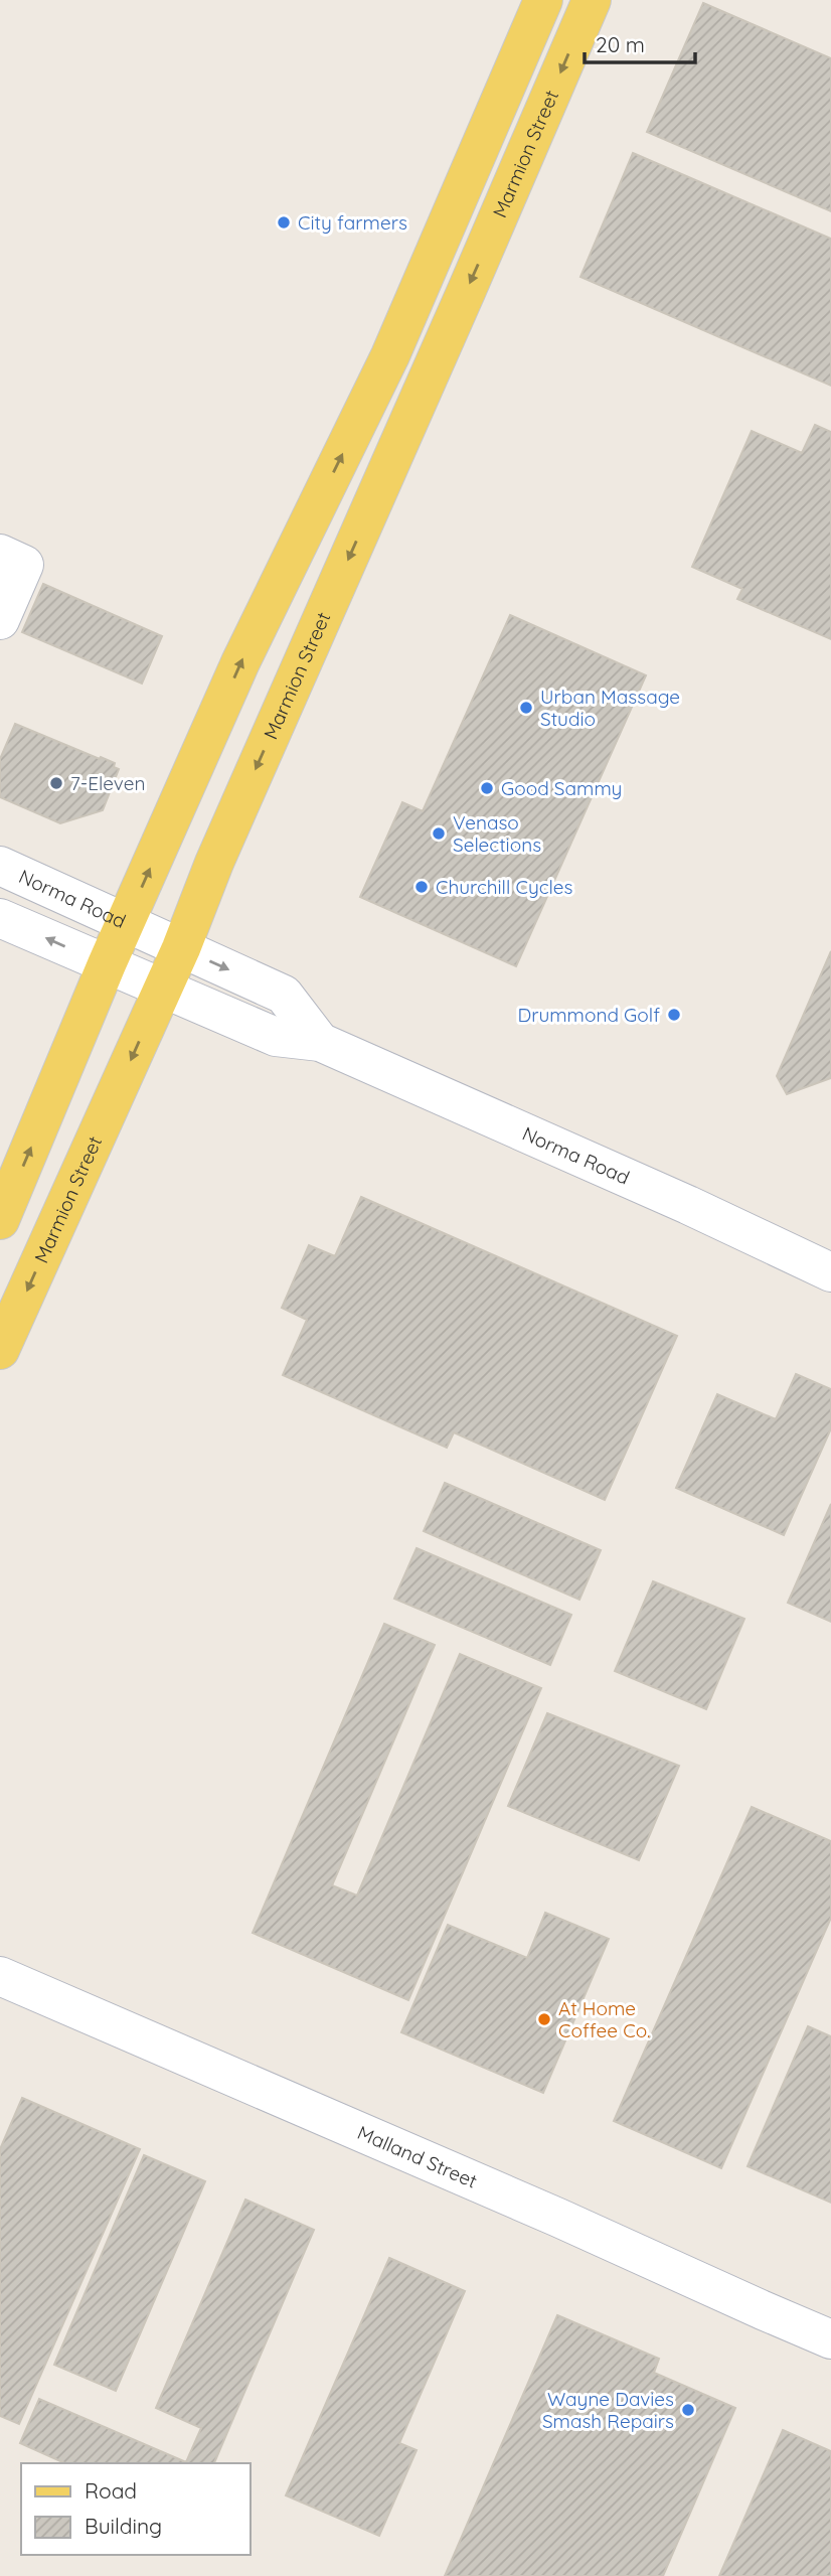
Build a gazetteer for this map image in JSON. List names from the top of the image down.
{
  "streets": {
    "main road": ["Marmion Street"],
    "street": ["Norma Road", "Malland Street"]
  },
  "crossings": [
    ["Marmion Street", "Norma Road"]
  ],
  "places": [
    "City farmers",
    "Urban Massage Studio",
    "7-Eleven",
    "Good Sammy",
    "Venaso Selections",
    "Churchill Cycles",
    "Drummond Golf",
    "At Home Coffee Co.",
    "Wayne Davies Smash Repairs"
  ],
  "legend": ["Road", "Building"],
  "scale_bar": "20 m"
}
